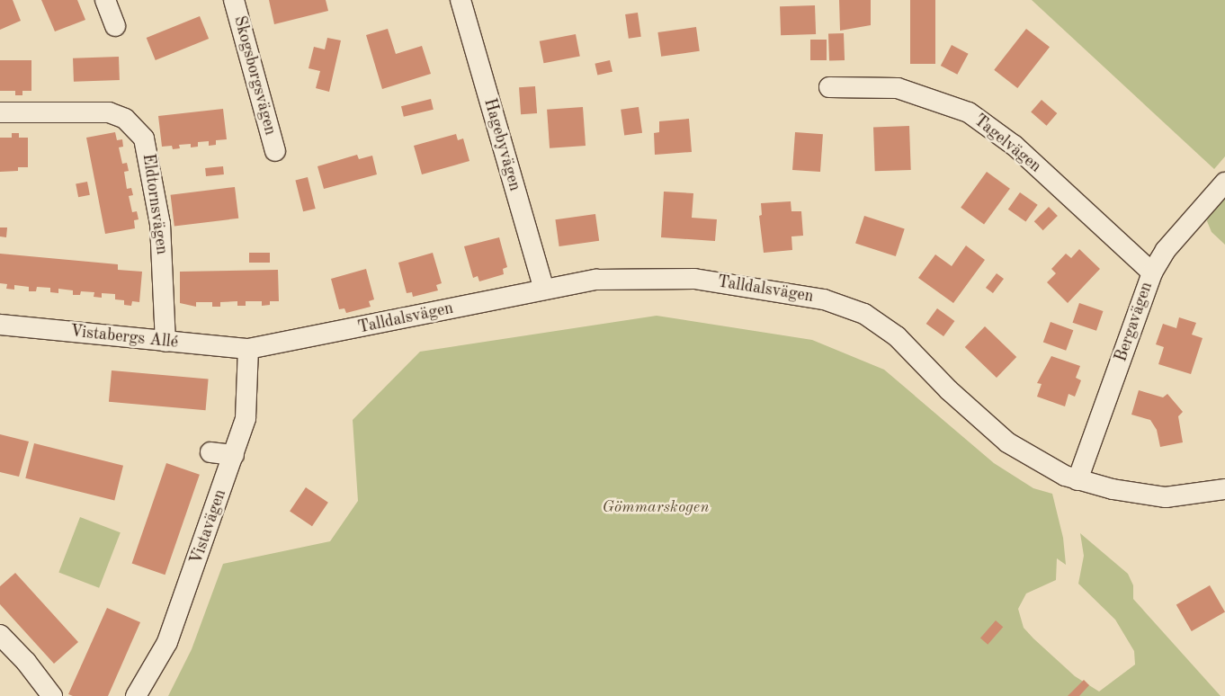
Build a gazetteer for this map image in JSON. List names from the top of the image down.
{
  "streets": {
    "street": [
      "Skogsborgsvägen",
      "Tagelvägen",
      "Hagebyvägen",
      "Eldtornsvägen",
      "Talldalsvägen",
      "Bergavägen",
      "Vistabergs Allé",
      "Vistavägen"
    ]
  },
  "crossings": [
    ["Tagelvägen", "Bergavägen"],
    ["Hagebyvägen", "Talldalsvägen"],
    ["Eldtornsvägen", "Vistabergs Allé"],
    ["Talldalsvägen", "Bergavägen"],
    ["Talldalsvägen", "Vistabergs Allé"],
    ["Talldalsvägen", "Vistavägen"],
    ["Vistabergs Allé", "Vistavägen"]
  ],
  "parks": ["Gömmarskogen"]
}
